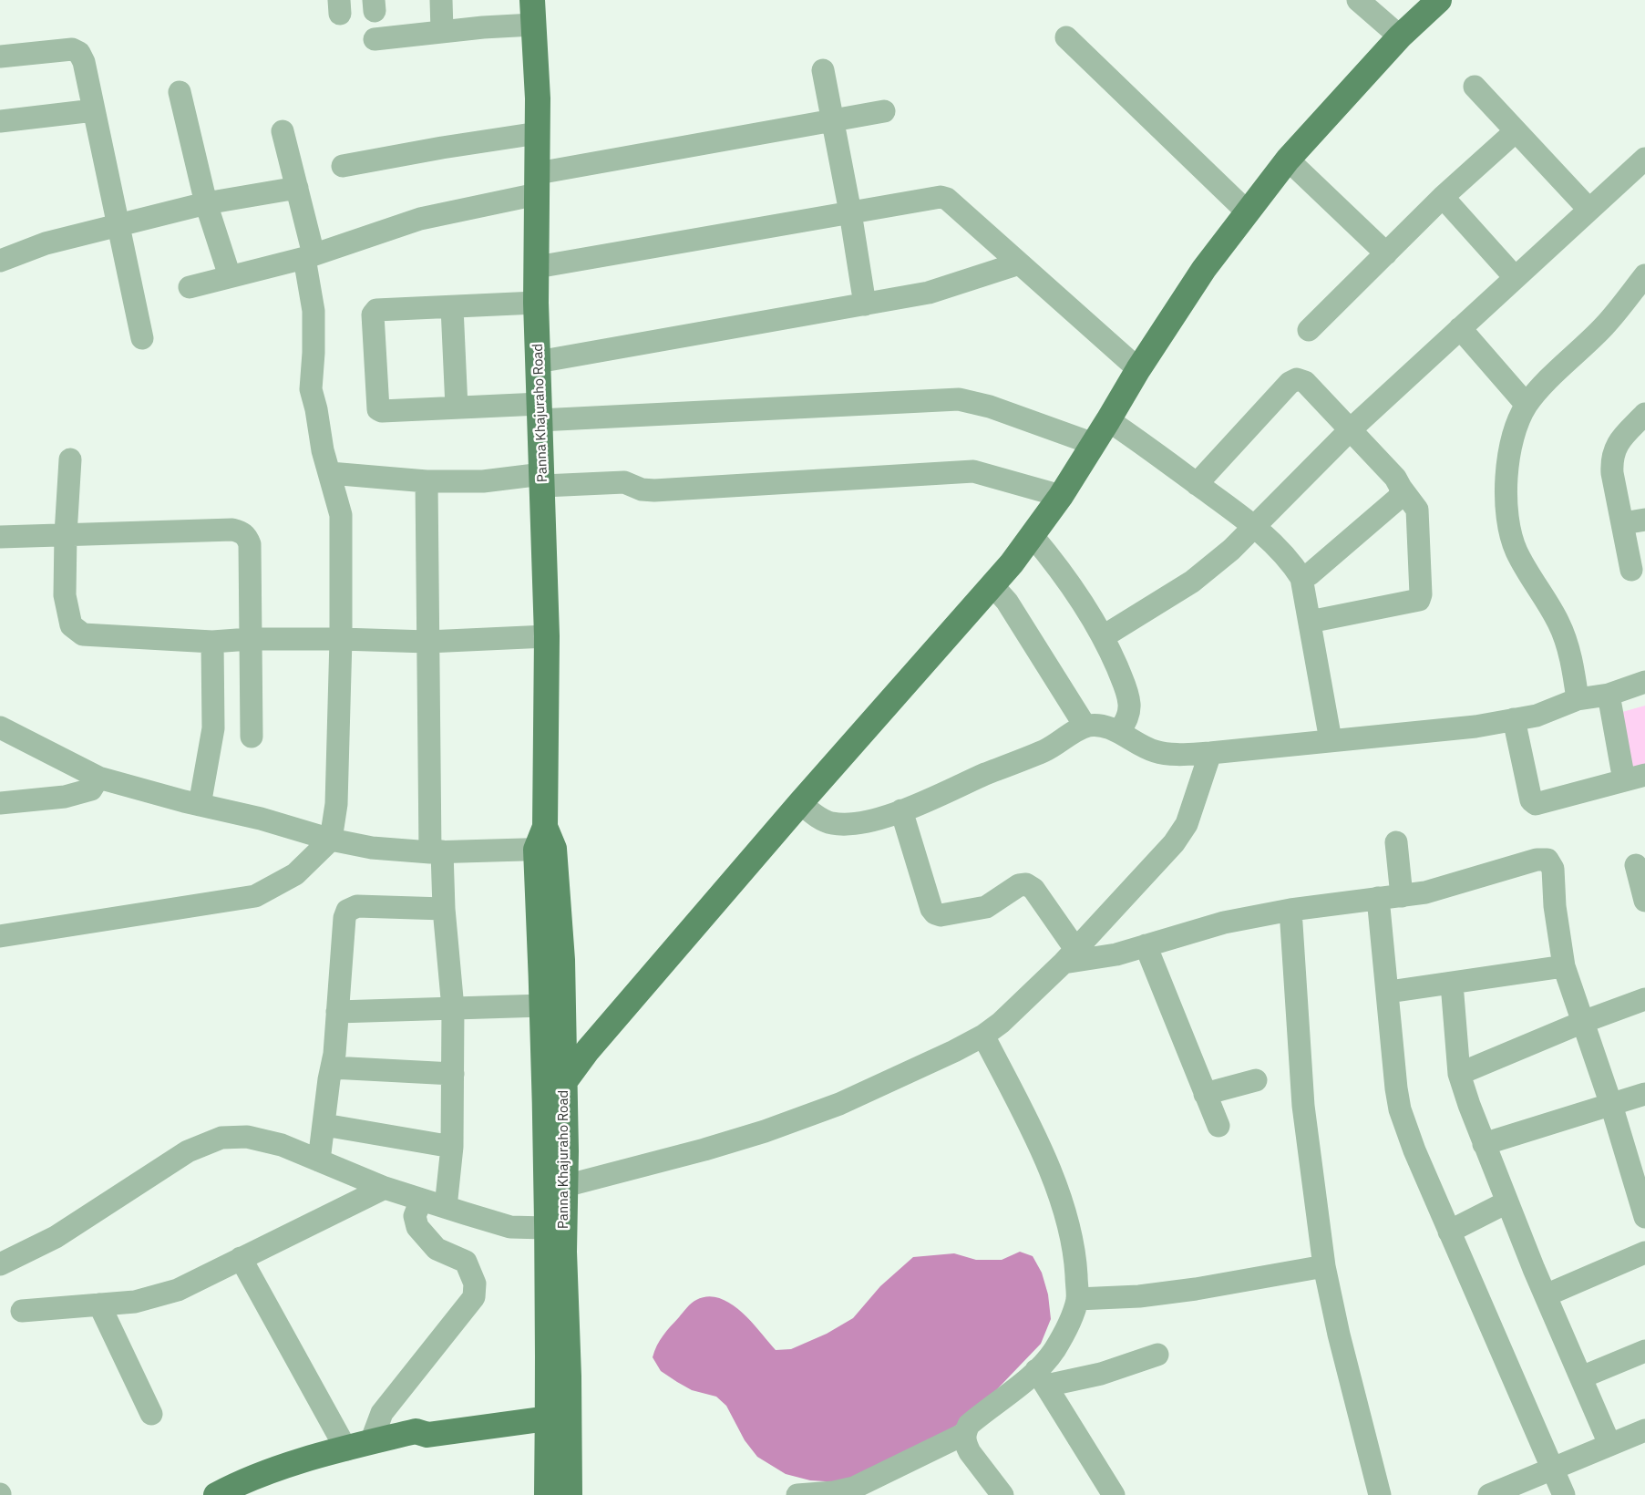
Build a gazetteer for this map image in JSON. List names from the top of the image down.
{
  "streets": {
    "main road": ["Panna Khajuraho Road"]
  }
}
